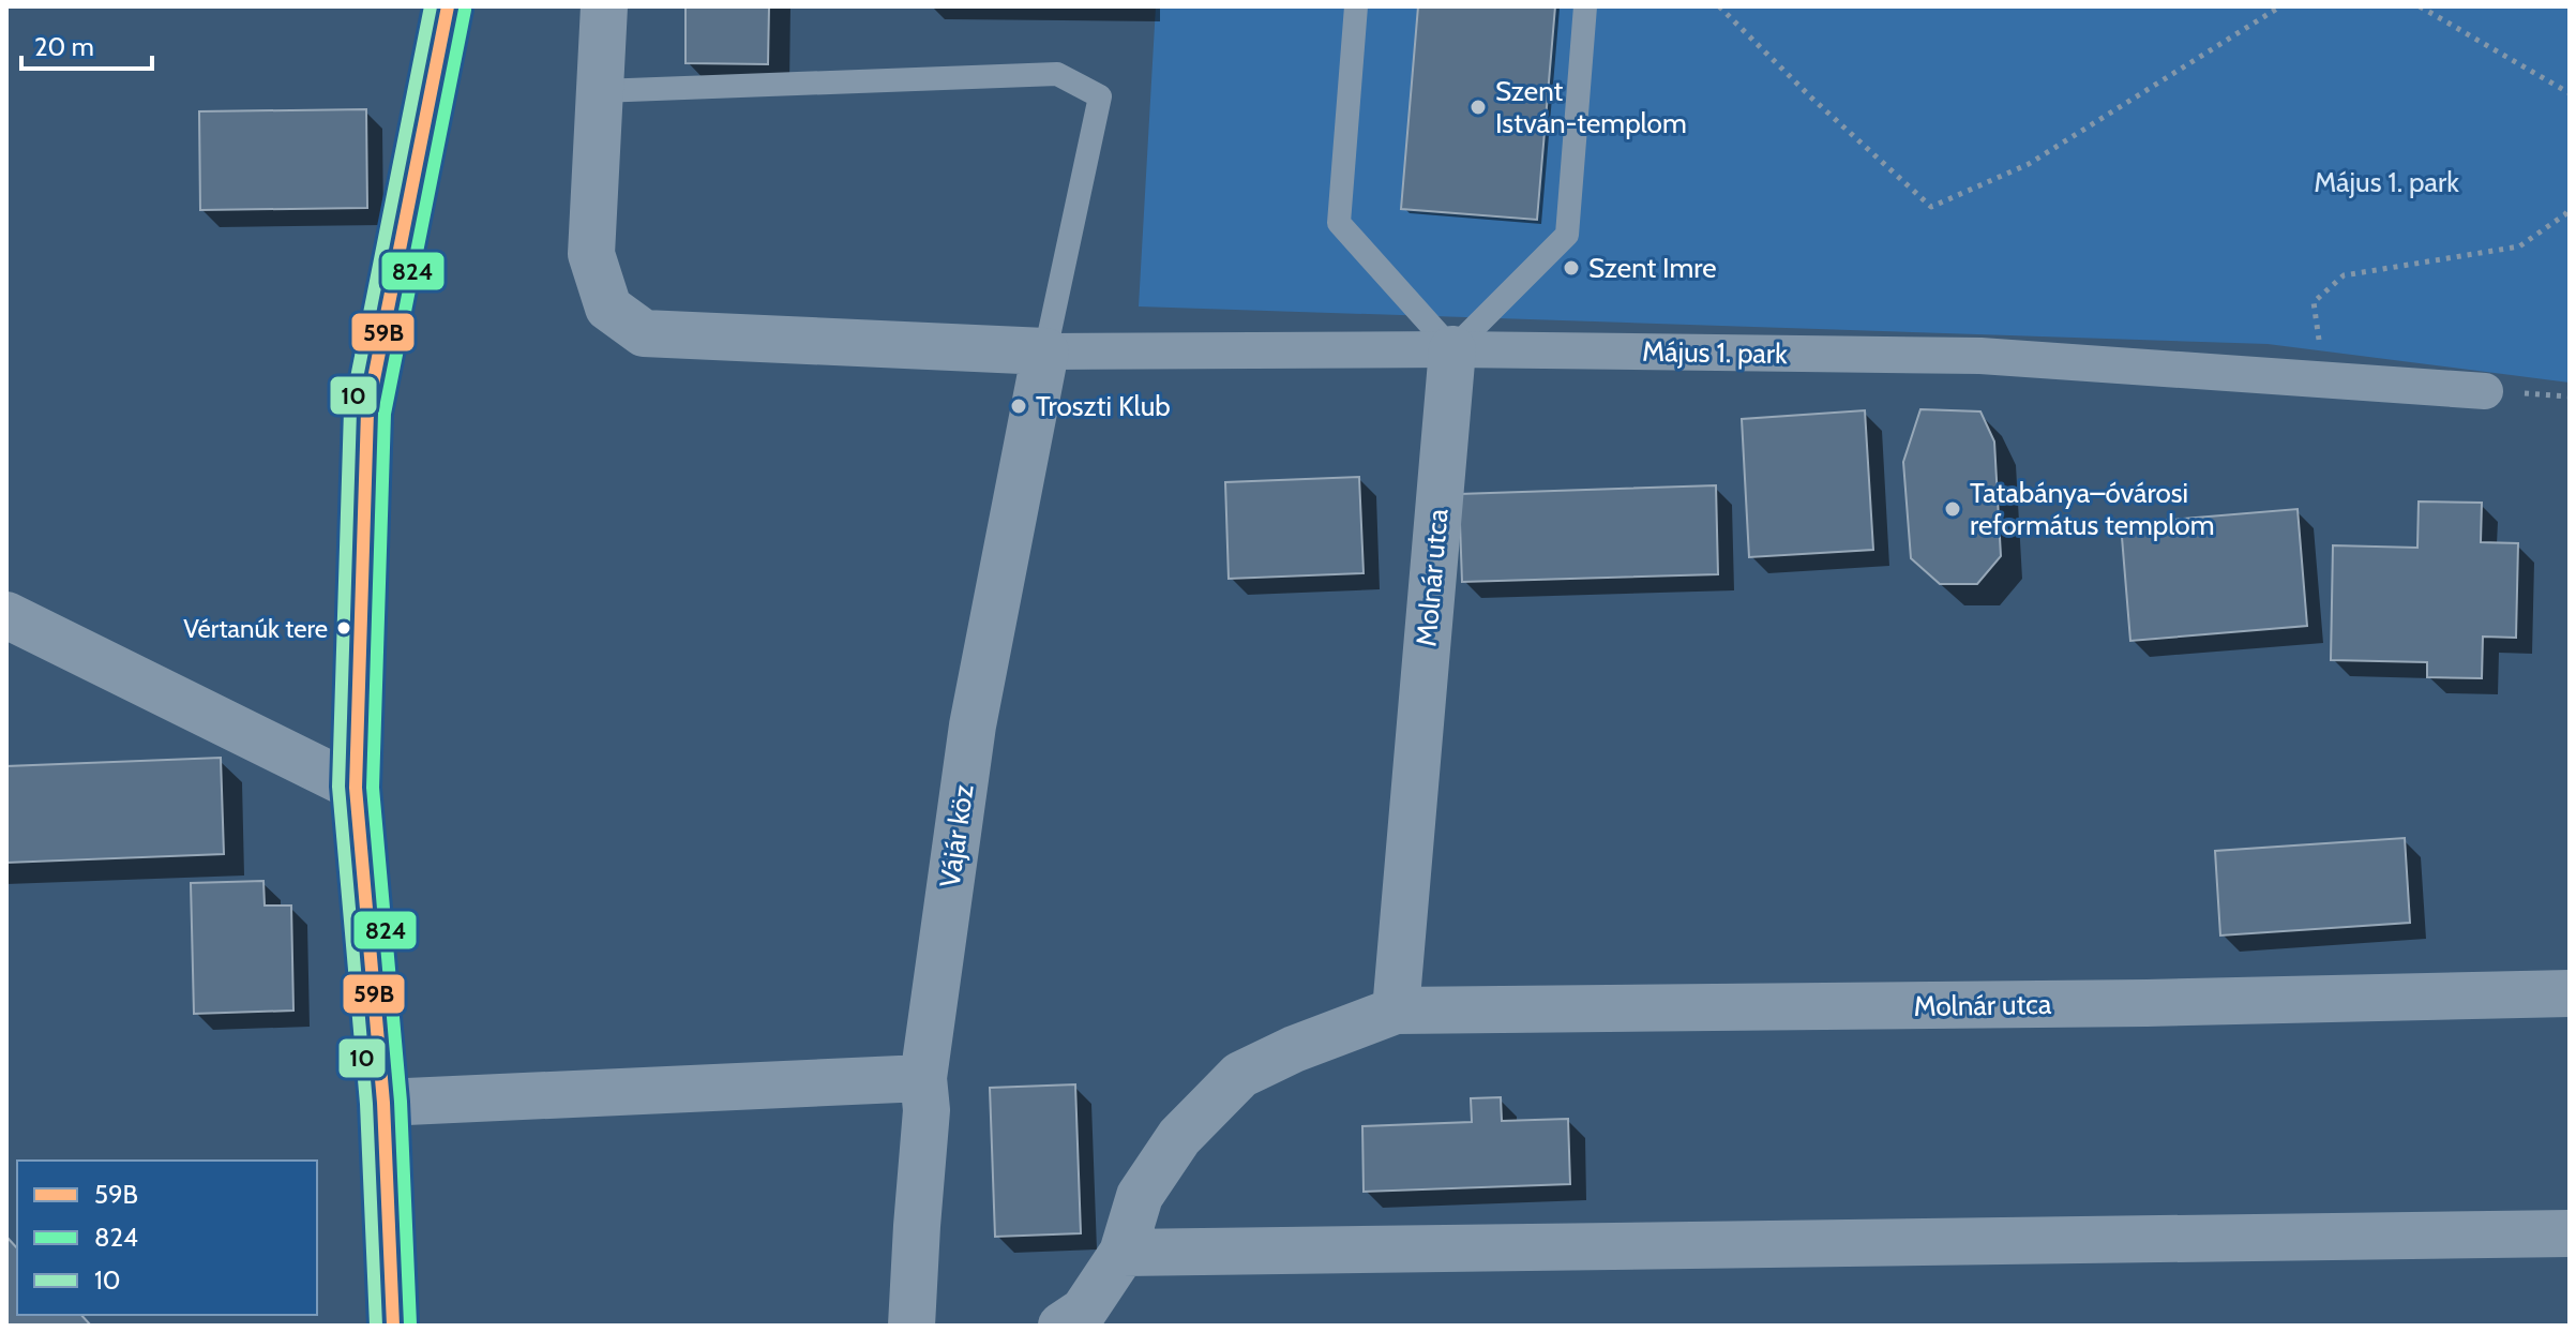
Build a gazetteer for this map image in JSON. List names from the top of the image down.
{
  "streets": {
    "street": ["Május 1. park", "Molnár utca", "Vájár köz"]
  },
  "crossings": [
    ["Május 1. park", "Molnár utca"],
    ["Május 1. park", "Vájár köz"]
  ],
  "parks": ["Május 1. park"],
  "places": [
    "Szent István-templom",
    "Szent Imre",
    "Troszti Klub",
    "Tatabánya–óvárosi református templom",
    "Vértanúk tere"
  ],
  "lines": ["transit line 59B", "transit line 10", "transit line 824"],
  "legend": ["59B", "824", "10"],
  "scale_bar": "20 m"
}
